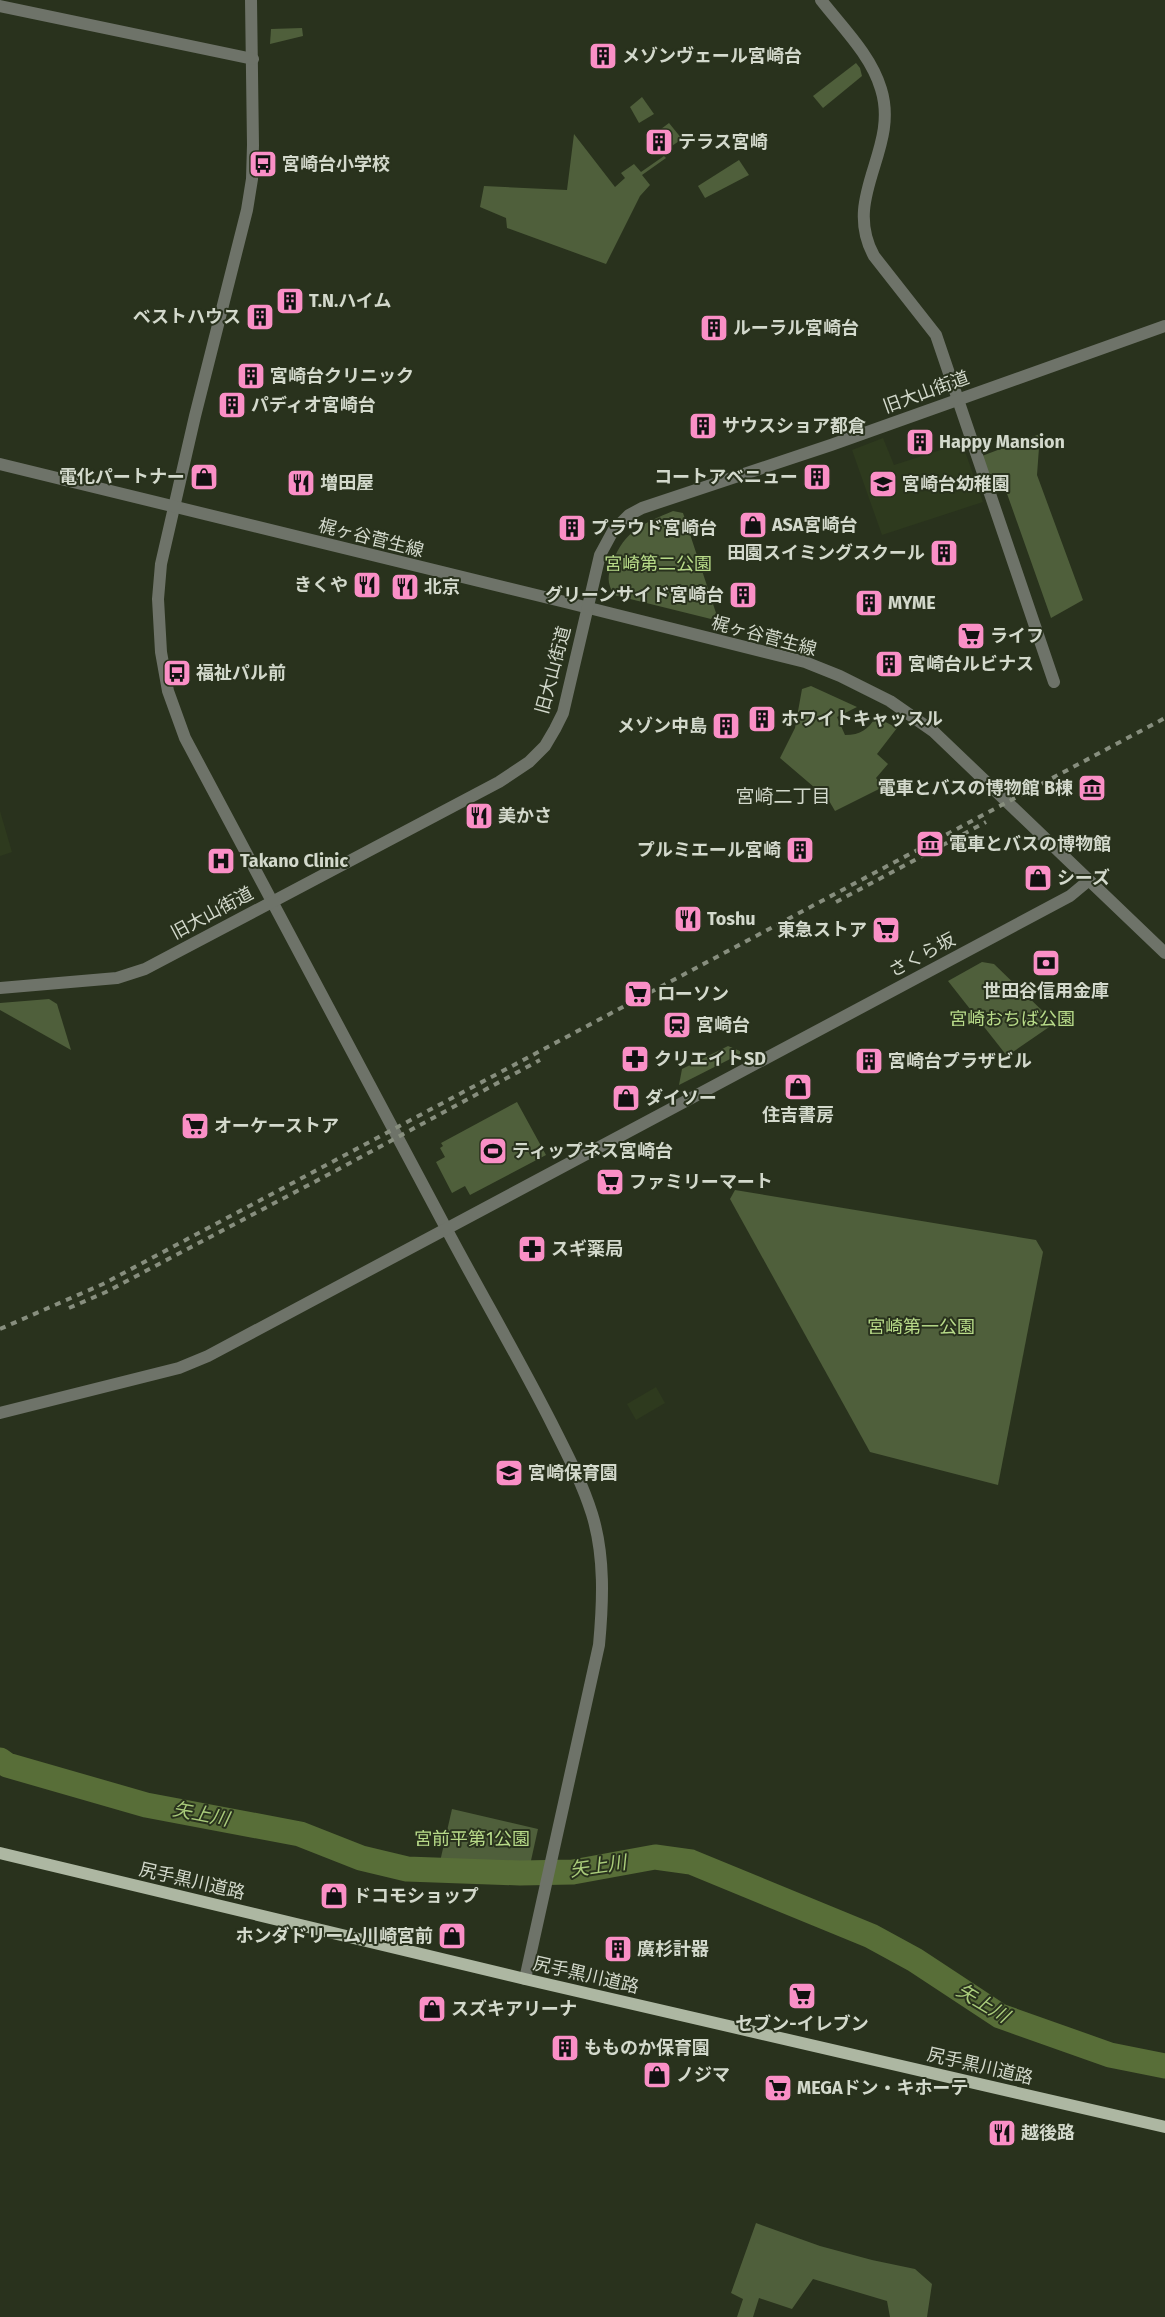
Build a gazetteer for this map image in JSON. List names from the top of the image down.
{
  "streets": {
    "main road": ["尻手黒川道路"],
    "street": ["旧大山街道", "梶ヶ谷菅生線", "さくら坂"]
  },
  "crossings": [
    ["旧大山街道", "梶ヶ谷菅生線"],
    ["梶ヶ谷菅生線", "さくら坂"]
  ],
  "districts": ["宮崎二丁目"],
  "water": ["矢上川"],
  "parks": [
    "宮崎第二公園",
    "宮崎おちば公園",
    "宮崎第一公園",
    "宮前平第1公園"
  ],
  "places": {
    "building": [
      "メゾンヴェール宮崎台",
      "テラス宮崎",
      "T.N.ハイム",
      "ベストハウス",
      "ルーラル宮崎台",
      "宮崎台クリニック",
      "パディオ宮崎台",
      "サウスショア都倉",
      "Happy Mansion",
      "コートアベニュー",
      "プラウド宮崎台",
      "田園スイミングスクール",
      "グリーンサイド宮崎台",
      "MYME",
      "宮崎台ルビナス",
      "ホワイトキャッスル",
      "メゾン中島",
      "プルミエール宮崎",
      "宮崎台プラザビル",
      "廣杉計器",
      "もものか保育園"
    ],
    "bus stop": ["宮崎台小学校", "福祉パル前"],
    "shop": [
      "電化パートナー",
      "ASA宮崎台",
      "シーズ",
      "住吉書房",
      "ダイソー",
      "ドコモショップ",
      "ホンダドリーム川崎宮前",
      "スズキアリーナ",
      "ノジマ"
    ],
    "restaurant": [
      "増田屋",
      "きくや",
      "北京",
      "美かさ",
      "Toshu",
      "越後路"
    ],
    "school or university": ["宮崎台幼稚園", "宮崎保育園"],
    "supermarket": [
      "ライフ",
      "東急ストア",
      "ローソン",
      "オーケーストア",
      "ファミリーマート",
      "セブン-イレブン",
      "MEGAドン・キホーテ"
    ],
    "museum": ["電車とバスの博物館 B棟", "電車とバスの博物館"],
    "hospital": ["Takano Clinic"],
    "bank": ["世田谷信用金庫"],
    "station": ["宮崎台"],
    "pharmacy": ["クリエイトSD", "スギ薬局"],
    "sports": ["ティップネス宮崎台"]
  }
}
